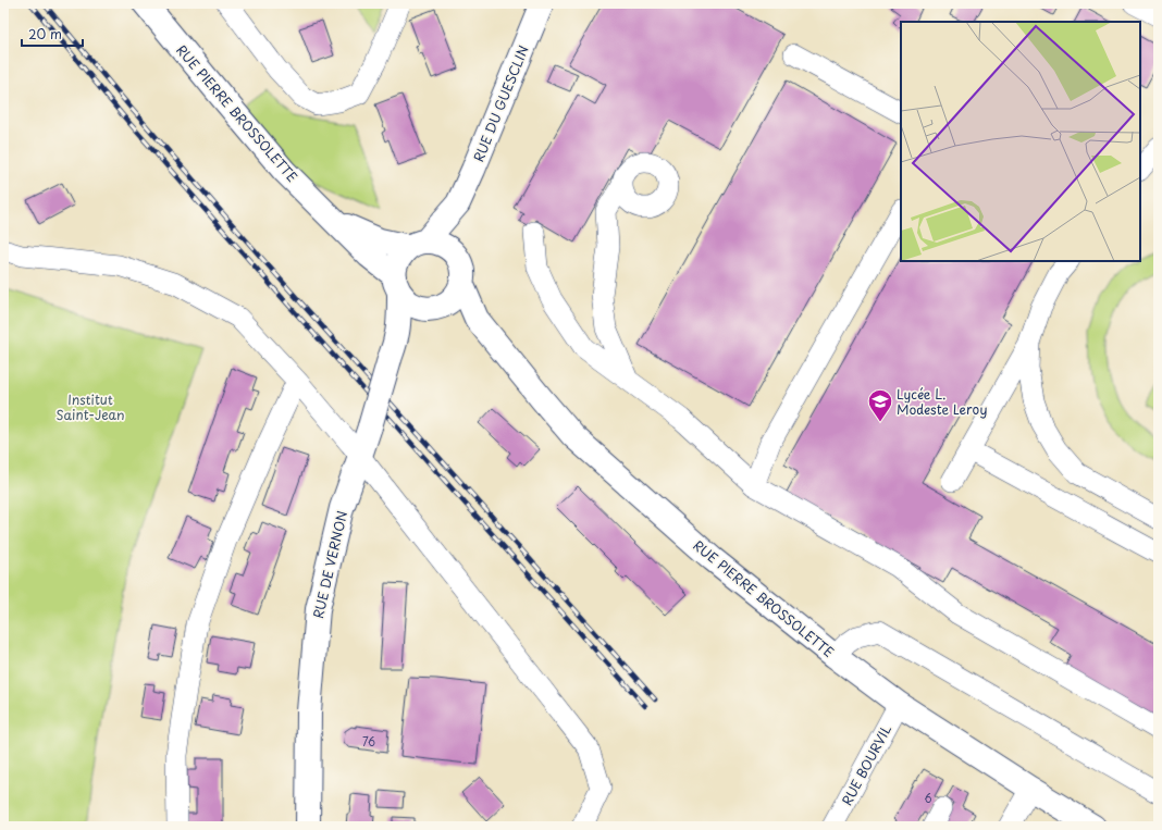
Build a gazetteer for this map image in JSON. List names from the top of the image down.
{
  "streets": {
    "main road": ["RUE DU GUESCLIN", "RUE PIERRE BROSSOLETTE", "RUE DE VERNON"],
    "street": ["RUE BOURVIL"]
  },
  "crossings": [
    ["RUE PIERRE BROSSOLETTE", "RUE DE VERNON"],
    ["RUE PIERRE BROSSOLETTE", "RUE BOURVIL"]
  ],
  "parks": ["Institut Saint-Jean"],
  "places": {
    "school or university": ["Lycée L. Modeste Leroy"]
  },
  "house_numbers": ["76", "6"],
  "scale_bar": "20 m"
}
